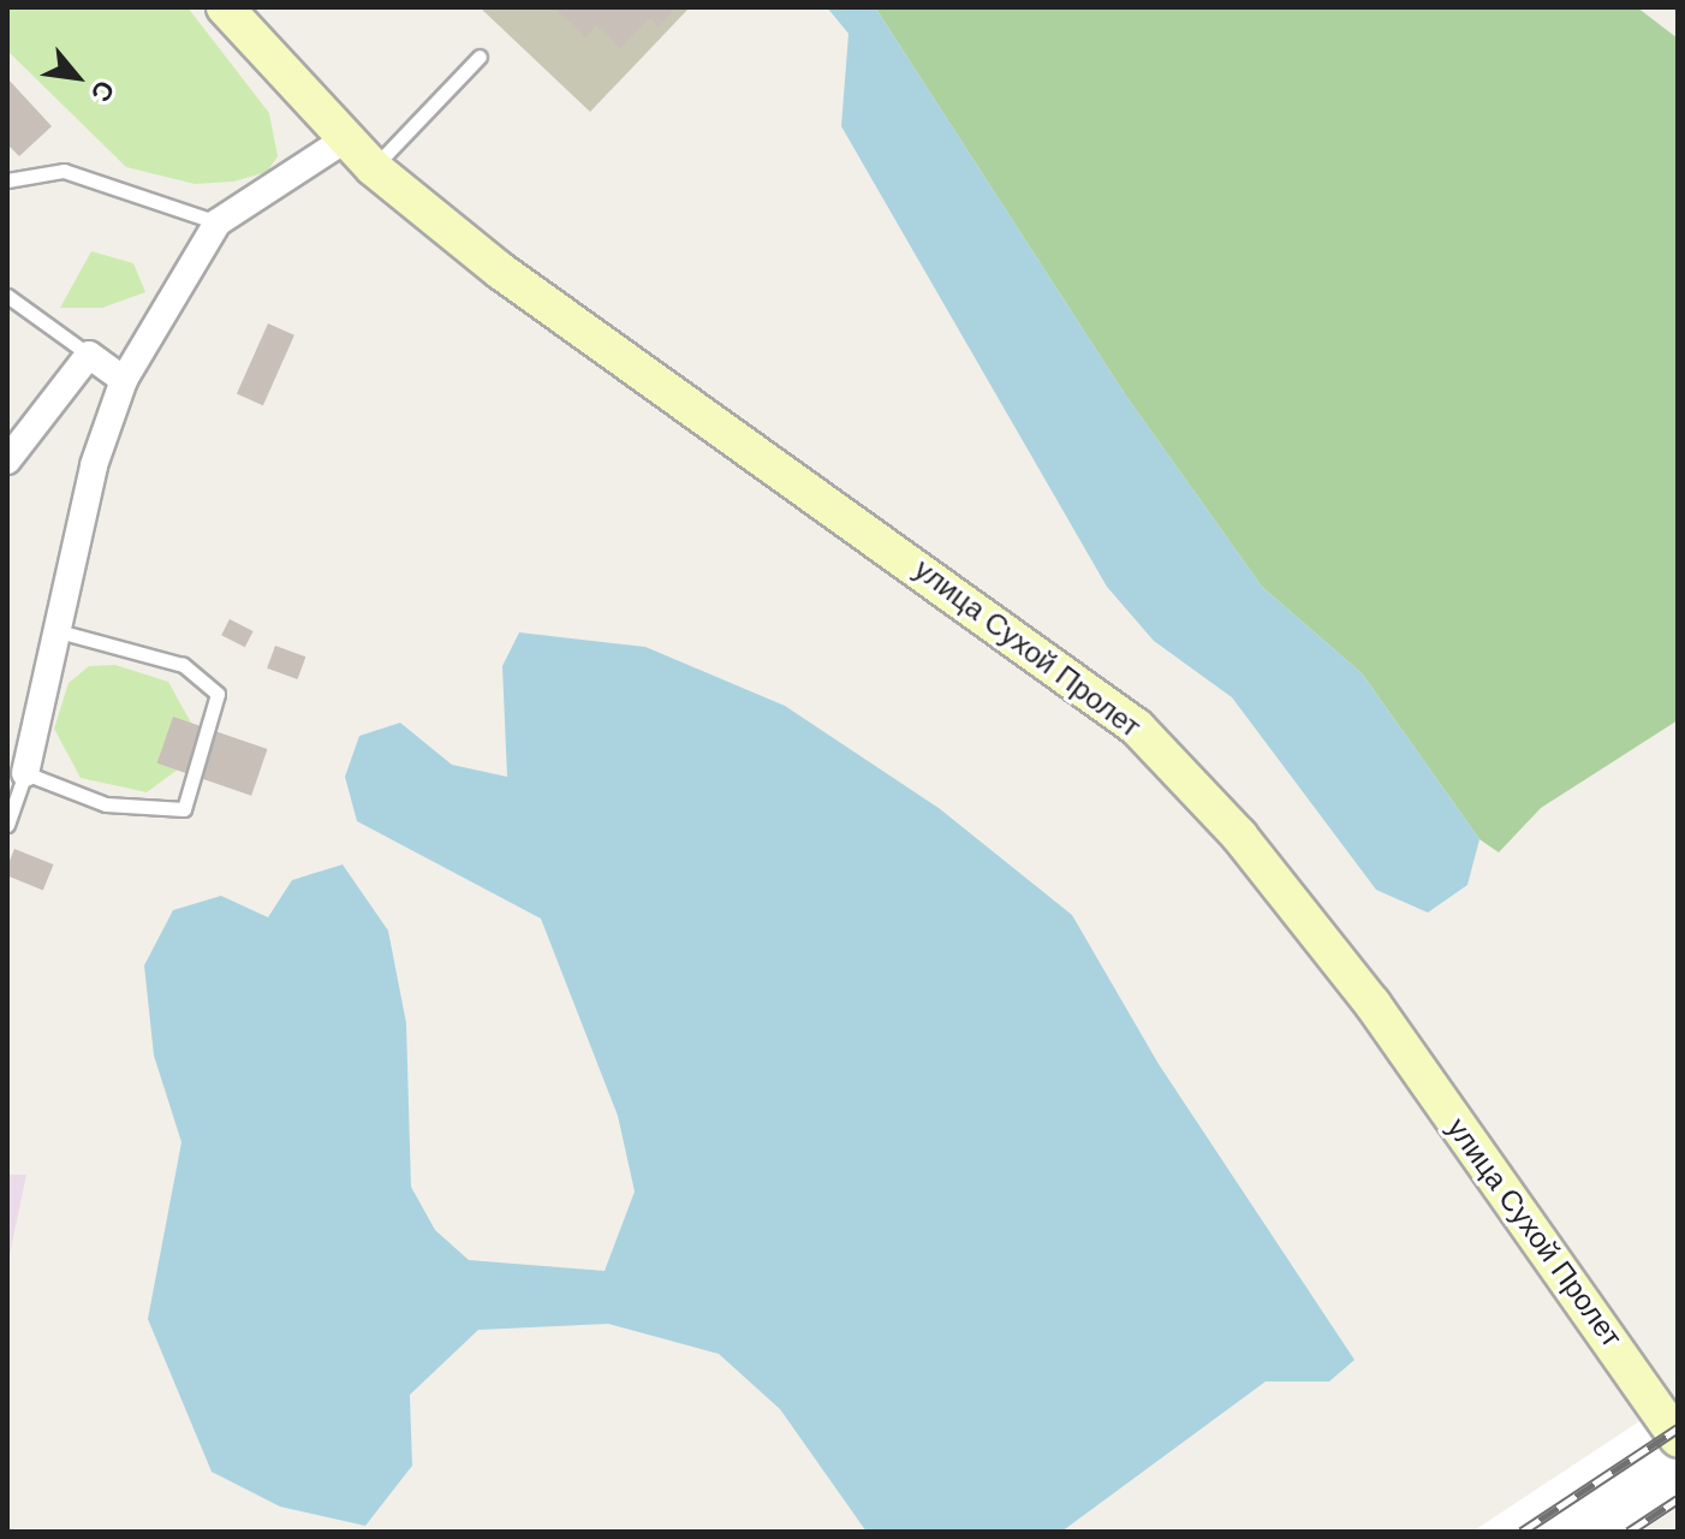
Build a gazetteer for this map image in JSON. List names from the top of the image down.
{
  "streets": {
    "main road": ["улица Сухой Пролет"]
  },
  "north": "bottom right"
}
